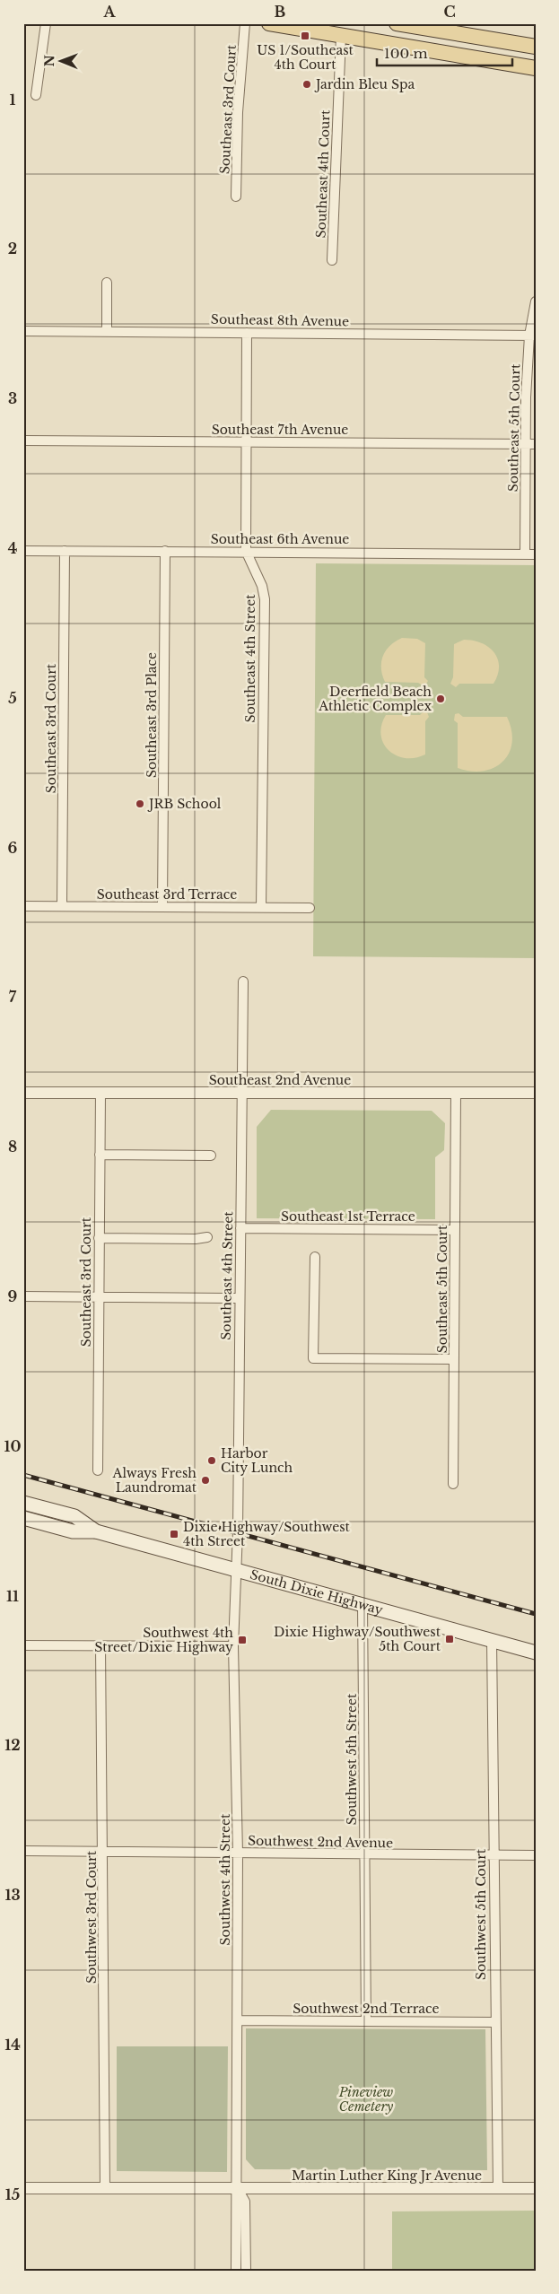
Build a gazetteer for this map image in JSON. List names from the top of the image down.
{
  "streets": {
    "main road": ["South Dixie Highway"],
    "street": [
      "Southeast 3rd Court",
      "Southeast 4th Court",
      "Southeast 8th Avenue",
      "Southeast 5th Court",
      "Southeast 7th Avenue",
      "Southeast 6th Avenue",
      "Southeast 4th Street",
      "Southeast 3rd Place",
      "Southeast 3rd Terrace",
      "Southeast 2nd Avenue",
      "Southeast 1st Terrace",
      "Southwest 5th Street",
      "Southwest 2nd Avenue",
      "Southwest 4th Street",
      "Southwest 5th Court",
      "Southwest 3rd Court",
      "Southwest 2nd Terrace",
      "Martin Luther King Jr Avenue"
    ]
  },
  "crossings": [
    ["Southeast 3rd Court", "Southeast 6th Avenue"],
    ["Southeast 3rd Court", "Southeast 3rd Terrace"],
    ["Southeast 3rd Court", "Southeast 2nd Avenue"],
    ["Southeast 8th Avenue", "Southeast 5th Court"],
    ["Southeast 8th Avenue", "Southeast 4th Street"],
    ["Southeast 5th Court", "Southeast 7th Avenue"],
    ["Southeast 5th Court", "Southeast 6th Avenue"],
    ["Southeast 5th Court", "Southeast 2nd Avenue"],
    ["Southeast 5th Court", "Southeast 1st Terrace"],
    ["Southeast 7th Avenue", "Southeast 4th Street"],
    ["Southeast 6th Avenue", "Southeast 4th Street"],
    ["Southeast 6th Avenue", "Southeast 3rd Place"],
    ["Southeast 4th Street", "Southeast 3rd Terrace"],
    ["Southeast 4th Street", "Southeast 2nd Avenue"],
    ["Southeast 4th Street", "Southeast 1st Terrace"],
    ["Southeast 4th Street", "South Dixie Highway"],
    ["Southeast 4th Street", "Southwest 4th Street"],
    ["Southeast 3rd Place", "Southeast 3rd Terrace"],
    ["South Dixie Highway", "Southwest 5th Street"],
    ["South Dixie Highway", "Southwest 4th Street"],
    ["South Dixie Highway", "Southwest 5th Court"],
    ["Southwest 5th Street", "Southwest 2nd Avenue"],
    ["Southwest 5th Street", "Southwest 2nd Terrace"],
    ["Southwest 2nd Avenue", "Southwest 4th Street"],
    ["Southwest 2nd Avenue", "Southwest 5th Court"],
    ["Southwest 2nd Avenue", "Southwest 3rd Court"],
    ["Southwest 4th Street", "Southwest 2nd Terrace"],
    ["Southwest 4th Street", "Martin Luther King Jr Avenue"],
    ["Southwest 5th Court", "Southwest 2nd Terrace"],
    ["Southwest 5th Court", "Martin Luther King Jr Avenue"],
    ["Southwest 3rd Court", "Martin Luther King Jr Avenue"]
  ],
  "parks": ["Pineview Cemetery"],
  "places": {
    "transit": [
      "US 1/Southeast 4th Court",
      "Dixie Highway/Southwest 4th Street",
      "Dixie Highway/Southwest 5th Court",
      "Southwest 4th Street/Dixie Highway"
    ],
    "other": [
      "Jardin Bleu Spa",
      "Deerfield Beach Athletic Complex",
      "JRB School",
      "Harbor City Lunch",
      "Always Fresh Laundromat"
    ]
  },
  "scale_bar": "100 m",
  "north": "left",
  "grid": {
    "columns": ["A", "B", "C"],
    "rows": [
      "1",
      "2",
      "3",
      "4",
      "5",
      "6",
      "7",
      "8",
      "9",
      "10",
      "11",
      "12",
      "13",
      "14",
      "15"
    ]
  }
}
